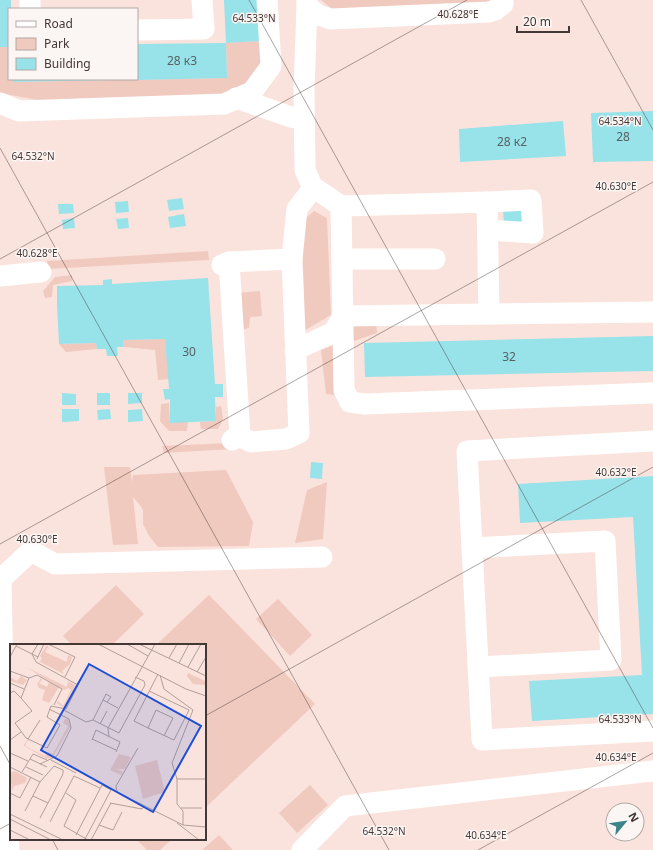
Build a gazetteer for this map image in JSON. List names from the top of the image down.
{
  "house_numbers": [
    "28 к3",
    "28",
    "28 к2",
    "30",
    "32"
  ],
  "legend": ["Road", "Park", "Building"],
  "scale_bar": "20 m",
  "north": "top right",
  "coordinates": [
    "40.628°E",
    "64.533°N",
    "64.534°N",
    "64.532°N",
    "40.630°E",
    "40.632°E",
    "40.634°E"
  ]
}
